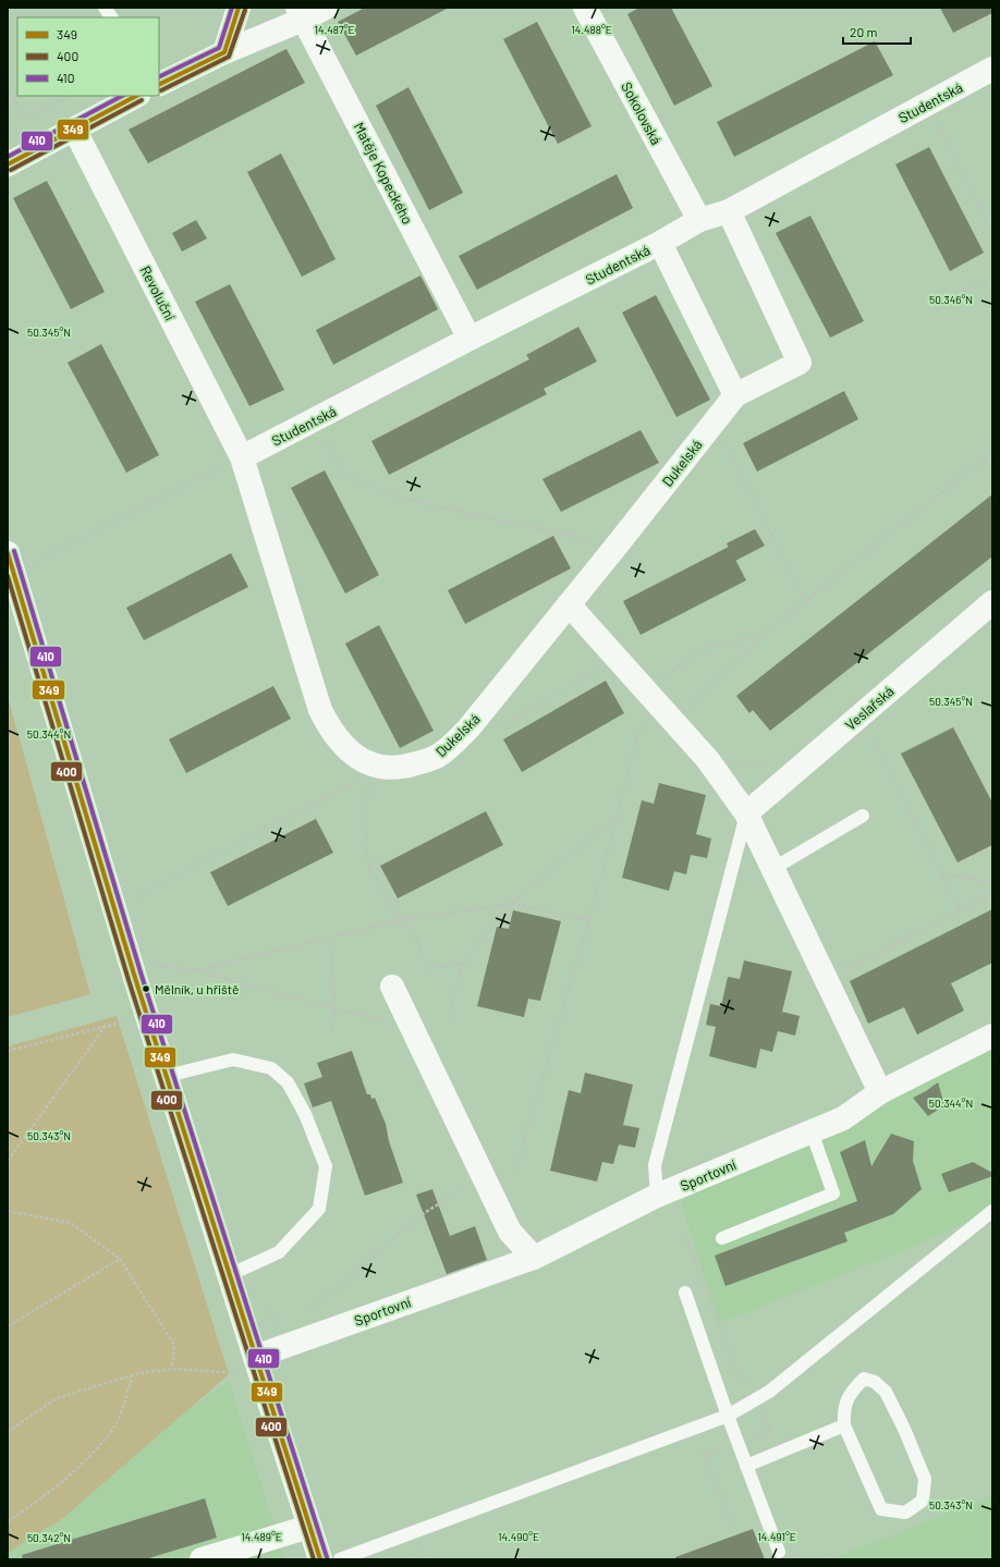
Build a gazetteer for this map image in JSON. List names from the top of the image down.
{
  "streets": {
    "street": [
      "Studentská",
      "Sokolovská",
      "Matěje Kopeckého",
      "Revoluční",
      "Dukelská",
      "Veslařská",
      "Sportovní"
    ]
  },
  "crossings": [
    ["Studentská", "Sokolovská"],
    ["Studentská", "Matěje Kopeckého"],
    ["Studentská", "Revoluční"],
    ["Studentská", "Dukelská"],
    ["Revoluční", "Dukelská"]
  ],
  "places": ["Mělník, u hřiště"],
  "lines": ["transit line 349", "transit line 410", "transit line 400"],
  "legend": ["349", "400", "410"],
  "scale_bar": "20 m",
  "coordinates": [
    "14.487°E",
    "14.488°E",
    "50.346°N",
    "50.345°N",
    "50.344°N",
    "50.343°N",
    "14.489°E",
    "14.490°E",
    "14.491°E",
    "50.342°N"
  ]
}
